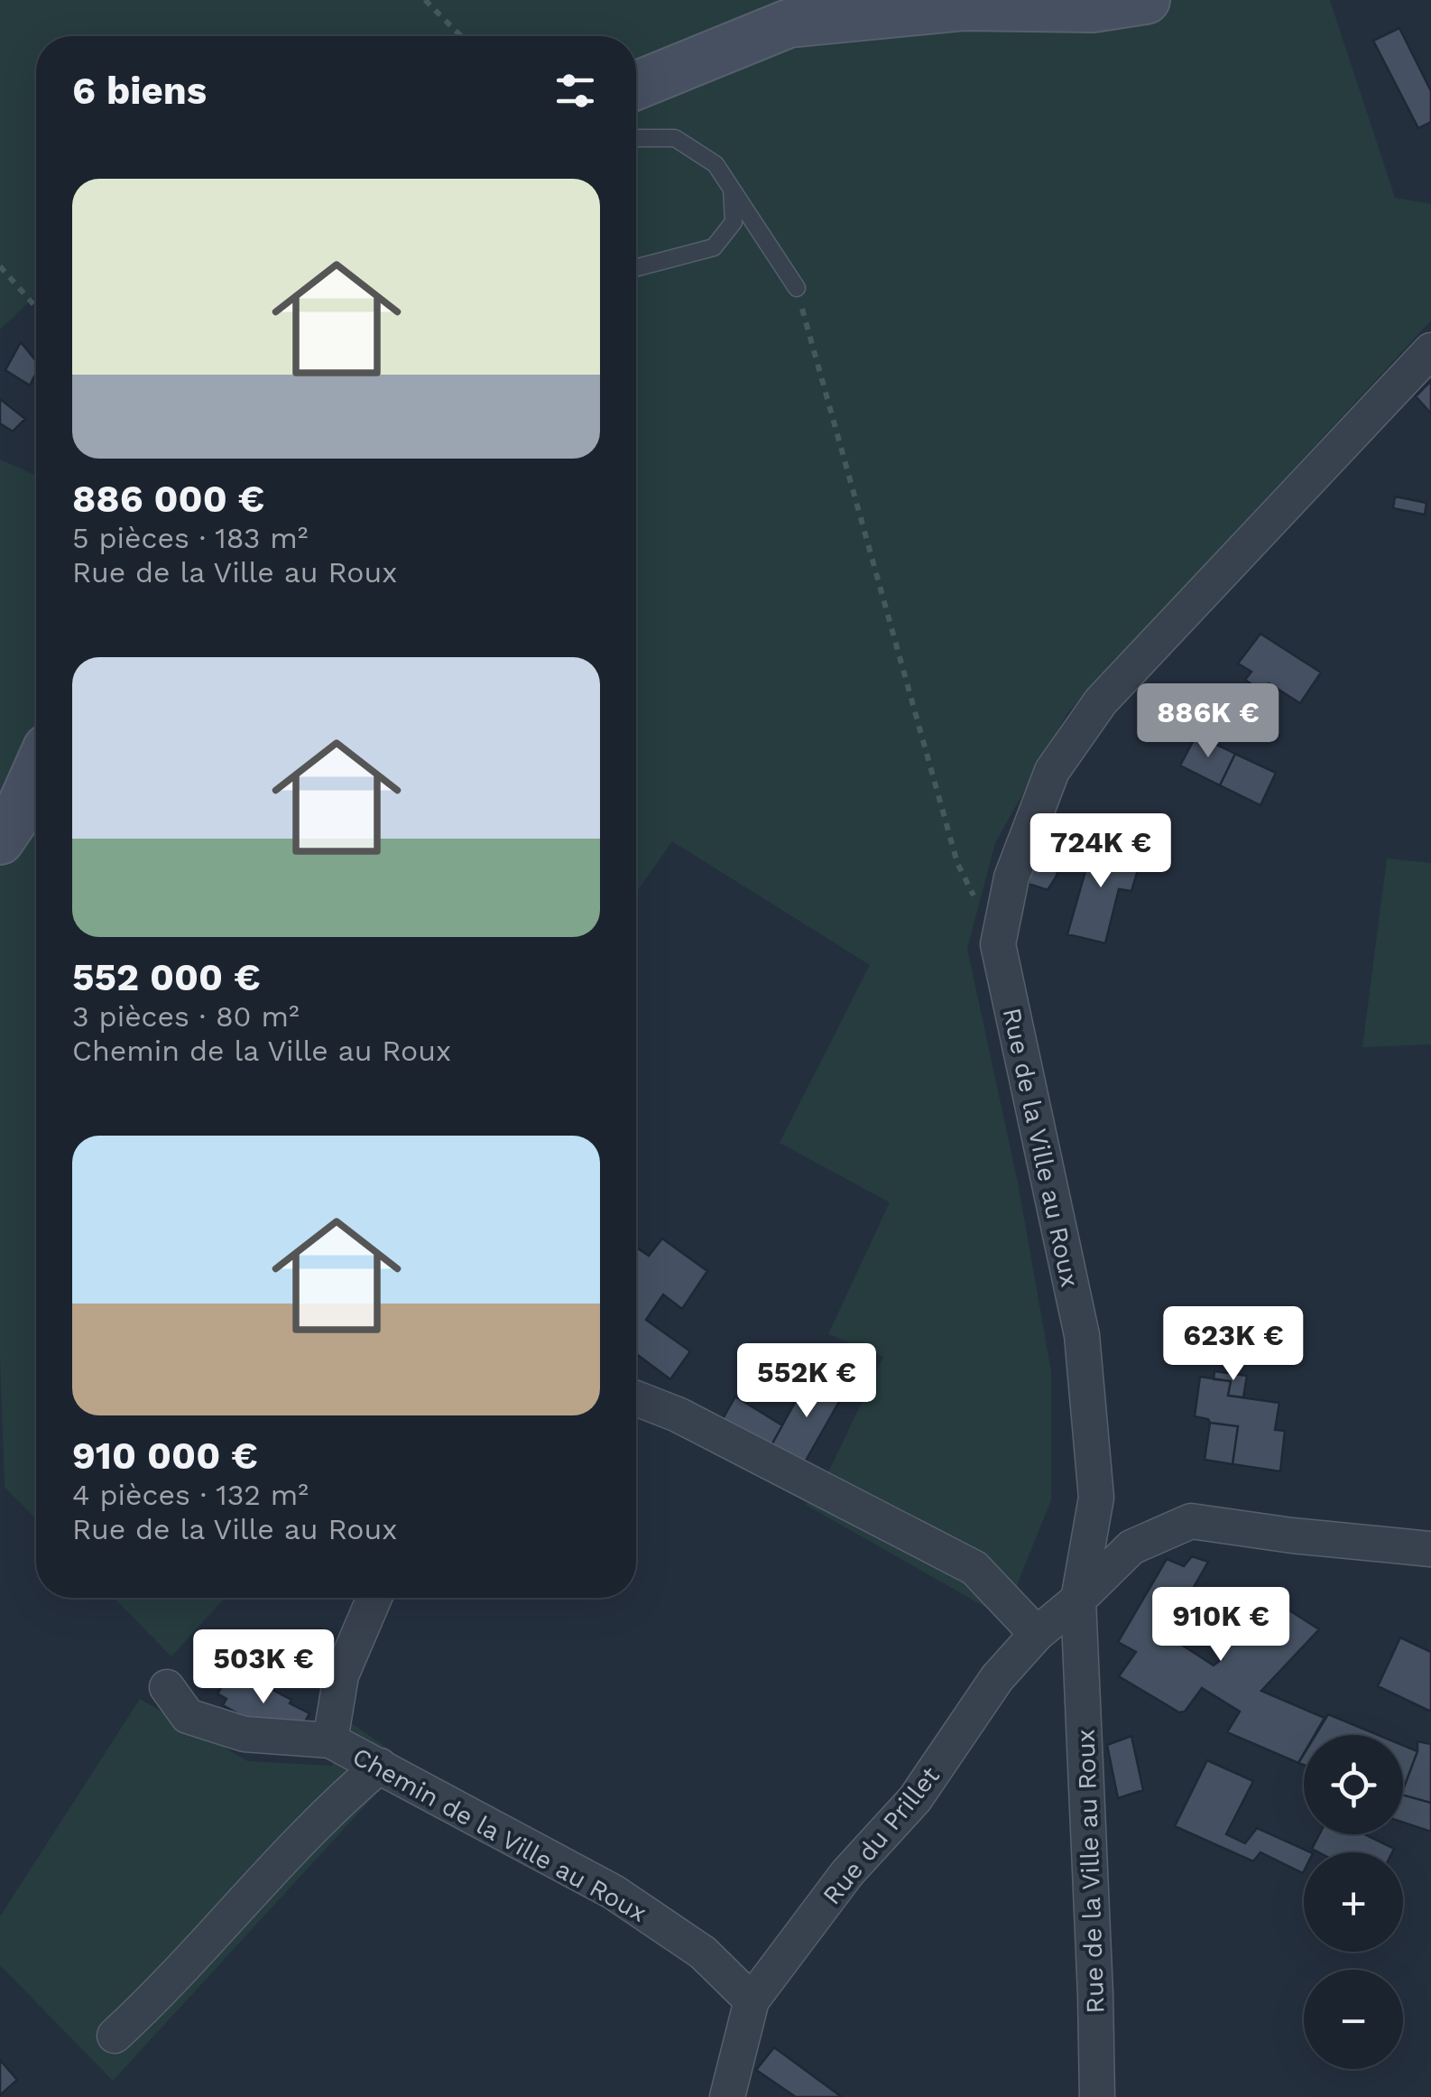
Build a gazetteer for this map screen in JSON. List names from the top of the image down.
{
  "streets": {
    "street": ["Rue de la Ville au Roux", "Chemin de la Ville au Roux", "Rue du Prillet"]
  },
  "crossings": [
    ["Rue de la Ville au Roux", "Rue du Prillet"],
    ["Chemin de la Ville au Roux", "Rue du Prillet"]
  ],
  "page": {
    "heading": "6 biens",
    "list": [
      {
        "name": "886 000 €",
        "note": "5 pièces · 183 m² · Rue de la Ville au Roux"
      },
      {
        "name": "552 000 €",
        "note": "3 pièces · 80 m² · Chemin de la Ville au Roux"
      },
      {
        "name": "910 000 €",
        "note": "4 pièces · 132 m² · Rue de la Ville au Roux"
      }
    ],
    "price": [
      "886K €",
      "724K €",
      "623K €",
      "552K €",
      "910K €",
      "503K €"
    ],
    "map_buttons": ["+", "−"]
  }
}
